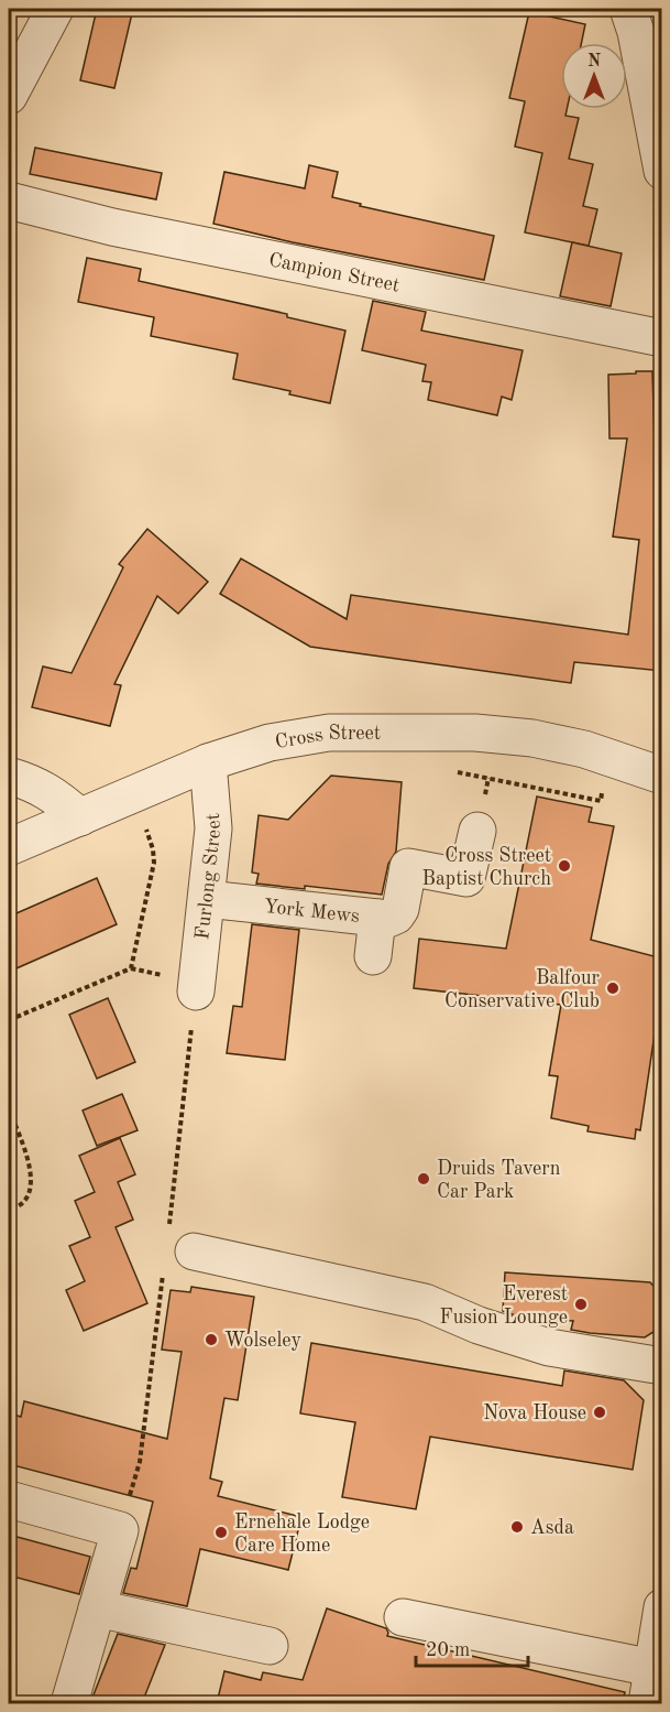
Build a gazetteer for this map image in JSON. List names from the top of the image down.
{
  "streets": {
    "street": [
      "Campion Street",
      "Cross Street",
      "Furlong Street",
      "York Mews"
    ]
  },
  "crossings": [
    ["Cross Street", "Furlong Street"],
    ["Furlong Street", "York Mews"]
  ],
  "places": [
    "Cross Street Baptist Church",
    "Balfour Conservative Club",
    "Druids Tavern Car Park",
    "Everest Fusion Lounge",
    "Wolseley",
    "Nova House",
    "Asda",
    "Ernehale Lodge Care Home"
  ],
  "scale_bar": "20 m",
  "north": "top"
}
